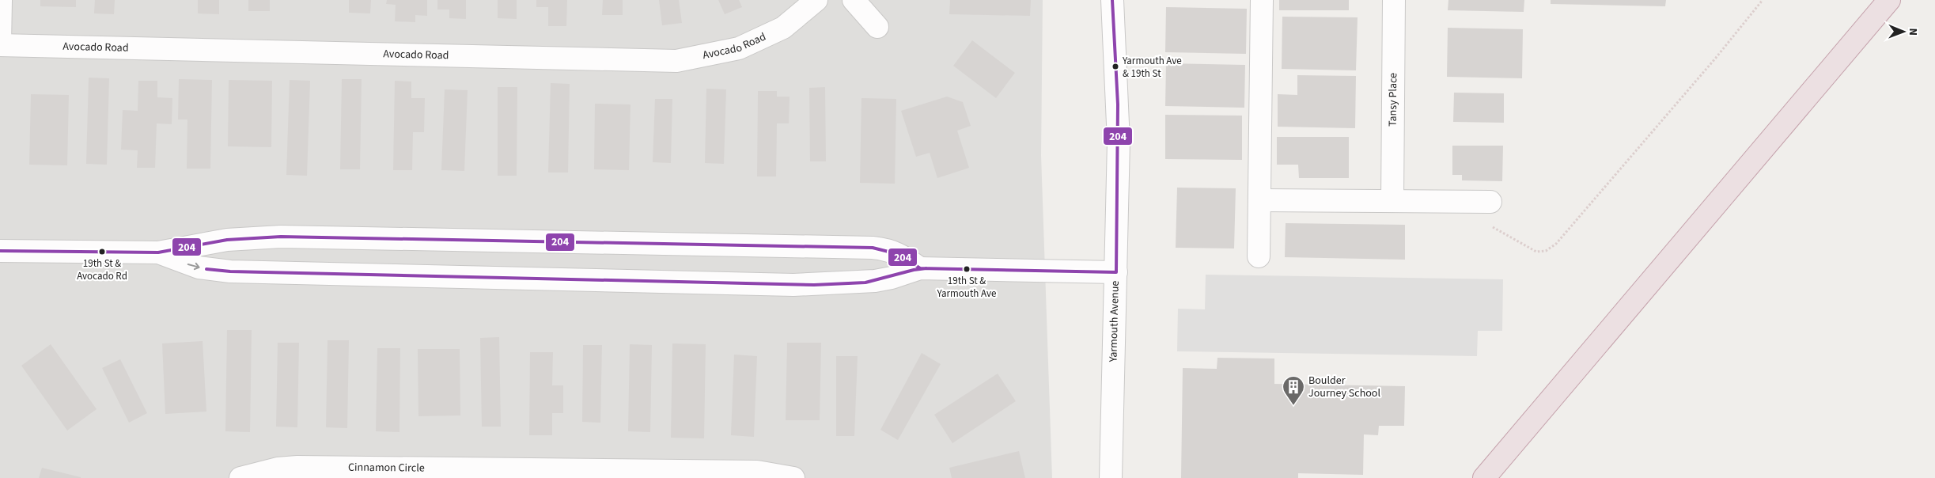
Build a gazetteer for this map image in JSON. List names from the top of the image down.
{
  "streets": {
    "street": [
      "Avocado Road",
      "Tansy Place",
      "Yarmouth Avenue",
      "Cinnamon Circle"
    ]
  },
  "places": {
    "other": ["Yarmouth Ave & 19th St", "19th St & Avocado Rd", "19th St & Yarmouth Ave"],
    "building": ["Boulder Journey School"]
  },
  "lines": ["transit line 204"],
  "north": "right"
}
